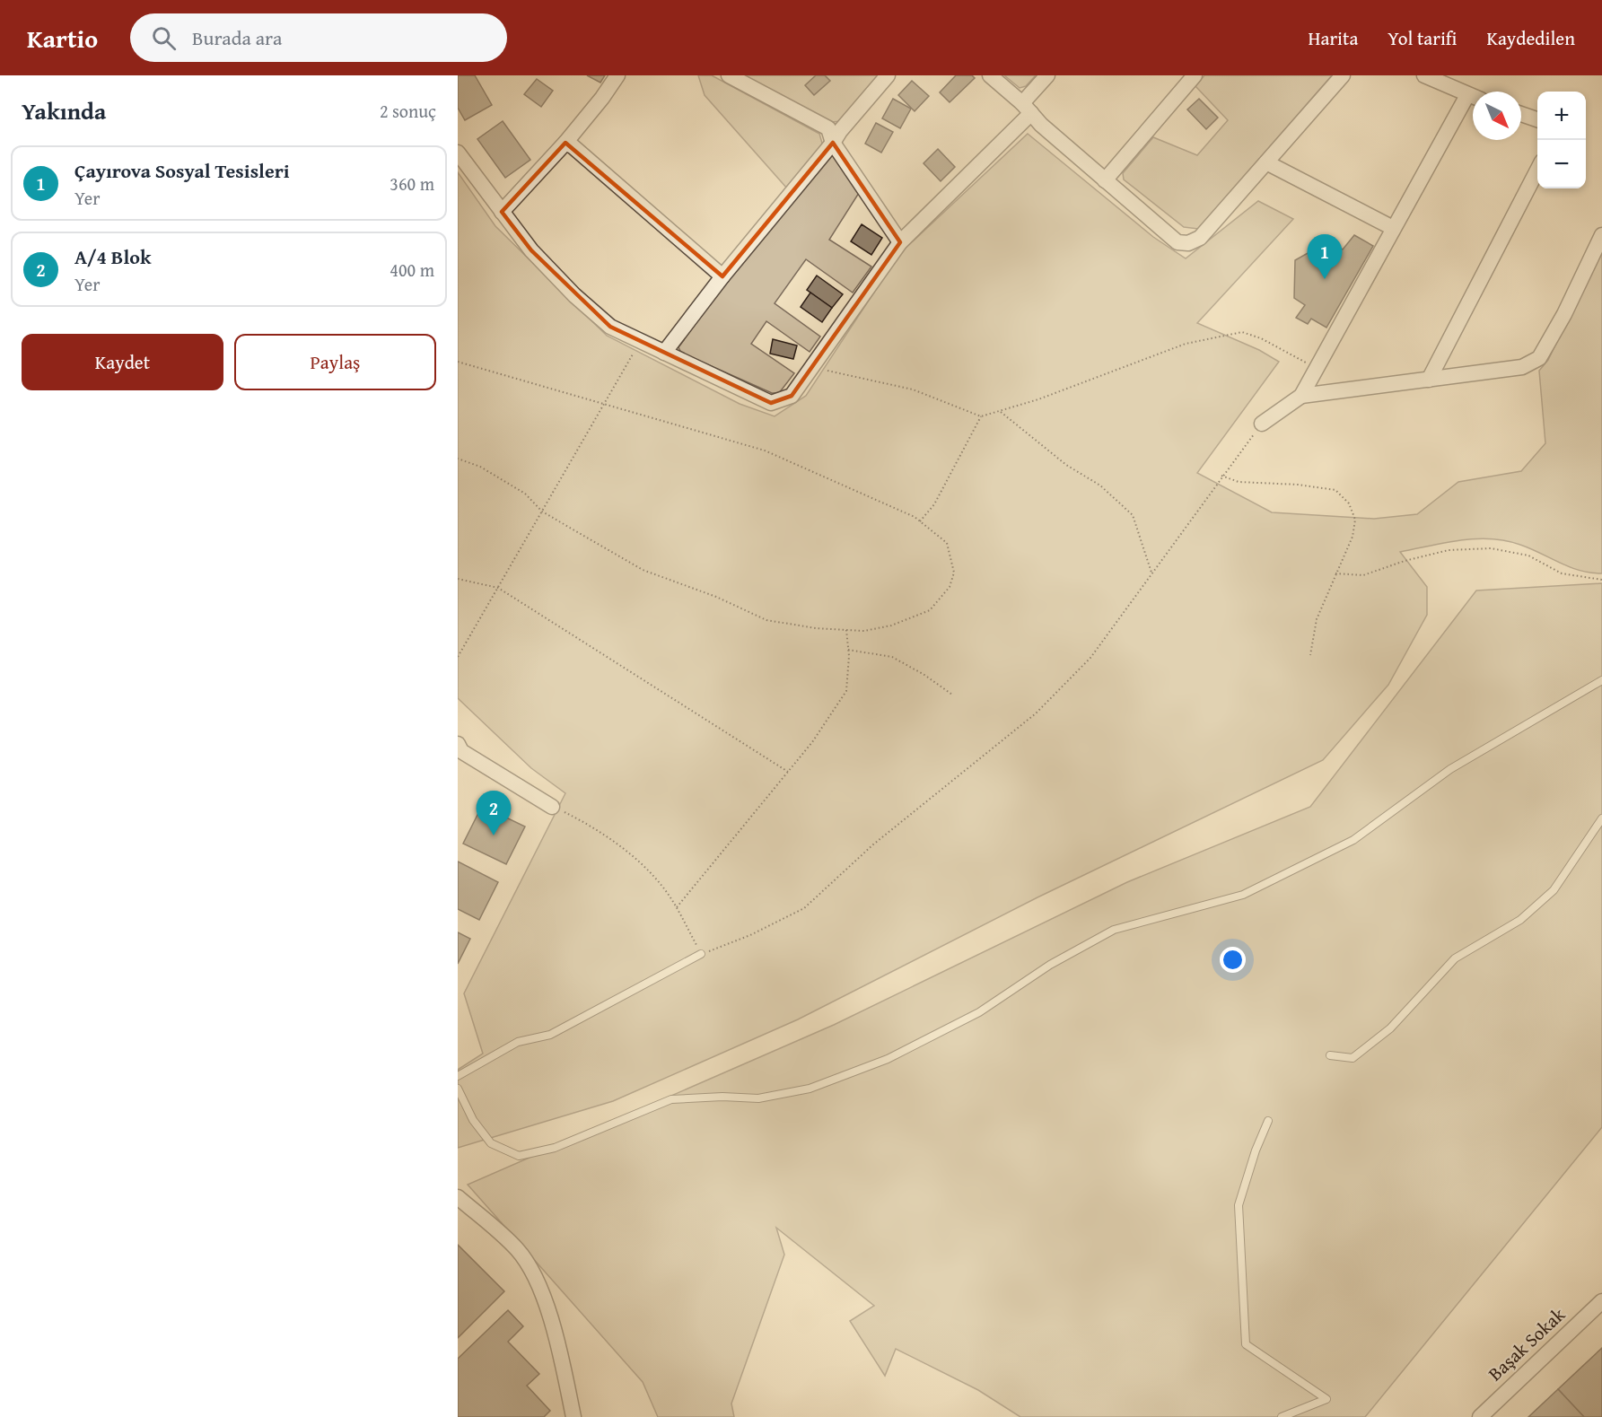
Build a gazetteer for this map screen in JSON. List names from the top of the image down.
{
  "streets": {
    "street": ["Başak Sokak"]
  },
  "north": "bottom right",
  "page": {
    "header": "Kartio",
    "search": "Burada ara",
    "nav": ["Harita", "Yol tarifi", "Kaydedilen"],
    "heading": ["Yakında", "2 sonuç"],
    "map_buttons": ["+", "−"],
    "list": [
      {
        "mark": "1",
        "name": "Çayırova Sosyal Tesisleri",
        "note": "Yer",
        "value": "360 m"
      },
      {
        "mark": "2",
        "name": "A/4 Blok",
        "note": "Yer",
        "value": "400 m"
      }
    ],
    "pins": ["1", "2"],
    "buttons": ["Kaydet", "Paylaş"]
  }
}
